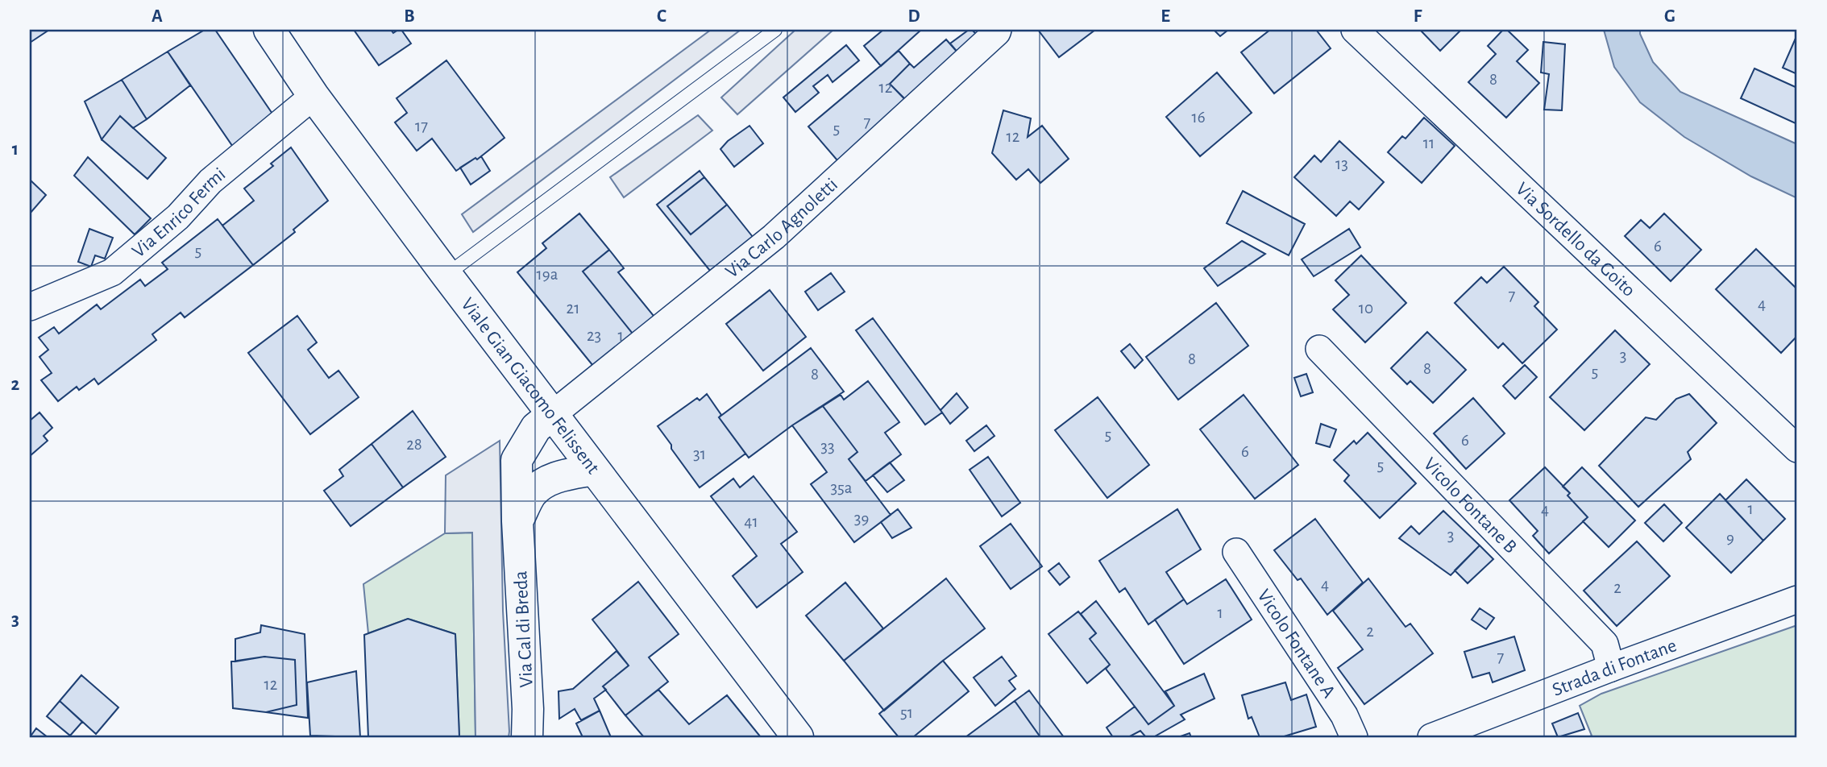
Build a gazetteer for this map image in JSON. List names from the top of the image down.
{
  "streets": {
    "main road": ["Viale Gian Giacomo Felissent", "Via Cal di Breda"],
    "street": [
      "Via Enrico Fermi",
      "Via Carlo Agnoletti",
      "Via Sordello da Goito",
      "Vicolo Fontane B",
      "Vicolo Fontane A",
      "Strada di Fontane"
    ]
  },
  "crossings": [
    ["Via Enrico Fermi", "Viale Gian Giacomo Felissent"],
    ["Via Carlo Agnoletti", "Viale Gian Giacomo Felissent"],
    ["Via Carlo Agnoletti", "Via Cal di Breda"],
    ["Viale Gian Giacomo Felissent", "Via Cal di Breda"],
    ["Vicolo Fontane B", "Strada di Fontane"]
  ],
  "house_numbers": [
    "8",
    "12",
    "16",
    "7",
    "17",
    "5",
    "12",
    "11",
    "13",
    "6",
    "5",
    "19a",
    "7",
    "4",
    "21",
    "10",
    "23",
    "1",
    "3",
    "8",
    "8",
    "5",
    "8",
    "5",
    "6",
    "28",
    "33",
    "6",
    "31",
    "5",
    "35a",
    "1",
    "4",
    "39",
    "41",
    "3",
    "9",
    "4",
    "2",
    "1",
    "2",
    "7",
    "12",
    "51"
  ],
  "grid": {
    "columns": [
      "A",
      "B",
      "C",
      "D",
      "E",
      "F",
      "G"
    ],
    "rows": ["1", "2", "3"]
  }
}
